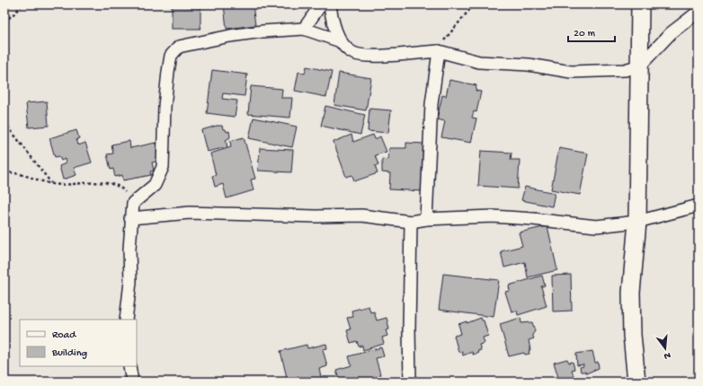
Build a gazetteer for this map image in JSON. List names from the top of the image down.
{
  "legend": ["Road", "Building"],
  "scale_bar": "20 m",
  "north": "bottom"
}
